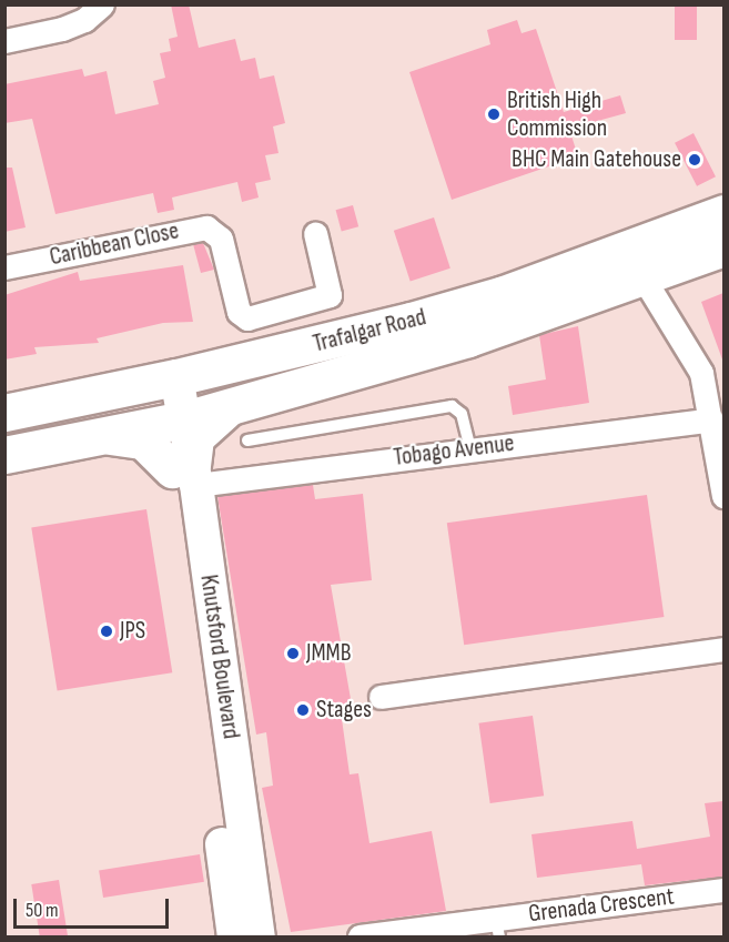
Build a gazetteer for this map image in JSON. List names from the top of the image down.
{
  "streets": {
    "main road": ["Trafalgar Road", "Knutsford Boulevard"],
    "street": ["Caribbean Close", "Tobago Avenue", "Grenada Crescent"]
  },
  "crossings": [
    ["Trafalgar Road", "Knutsford Boulevard"],
    ["Tobago Avenue", "Knutsford Boulevard"]
  ],
  "places": [
    "British High Commission",
    "BHC Main Gatehouse",
    "JPS",
    "JMMB",
    "Stages"
  ],
  "scale_bar": "50 m"
}
